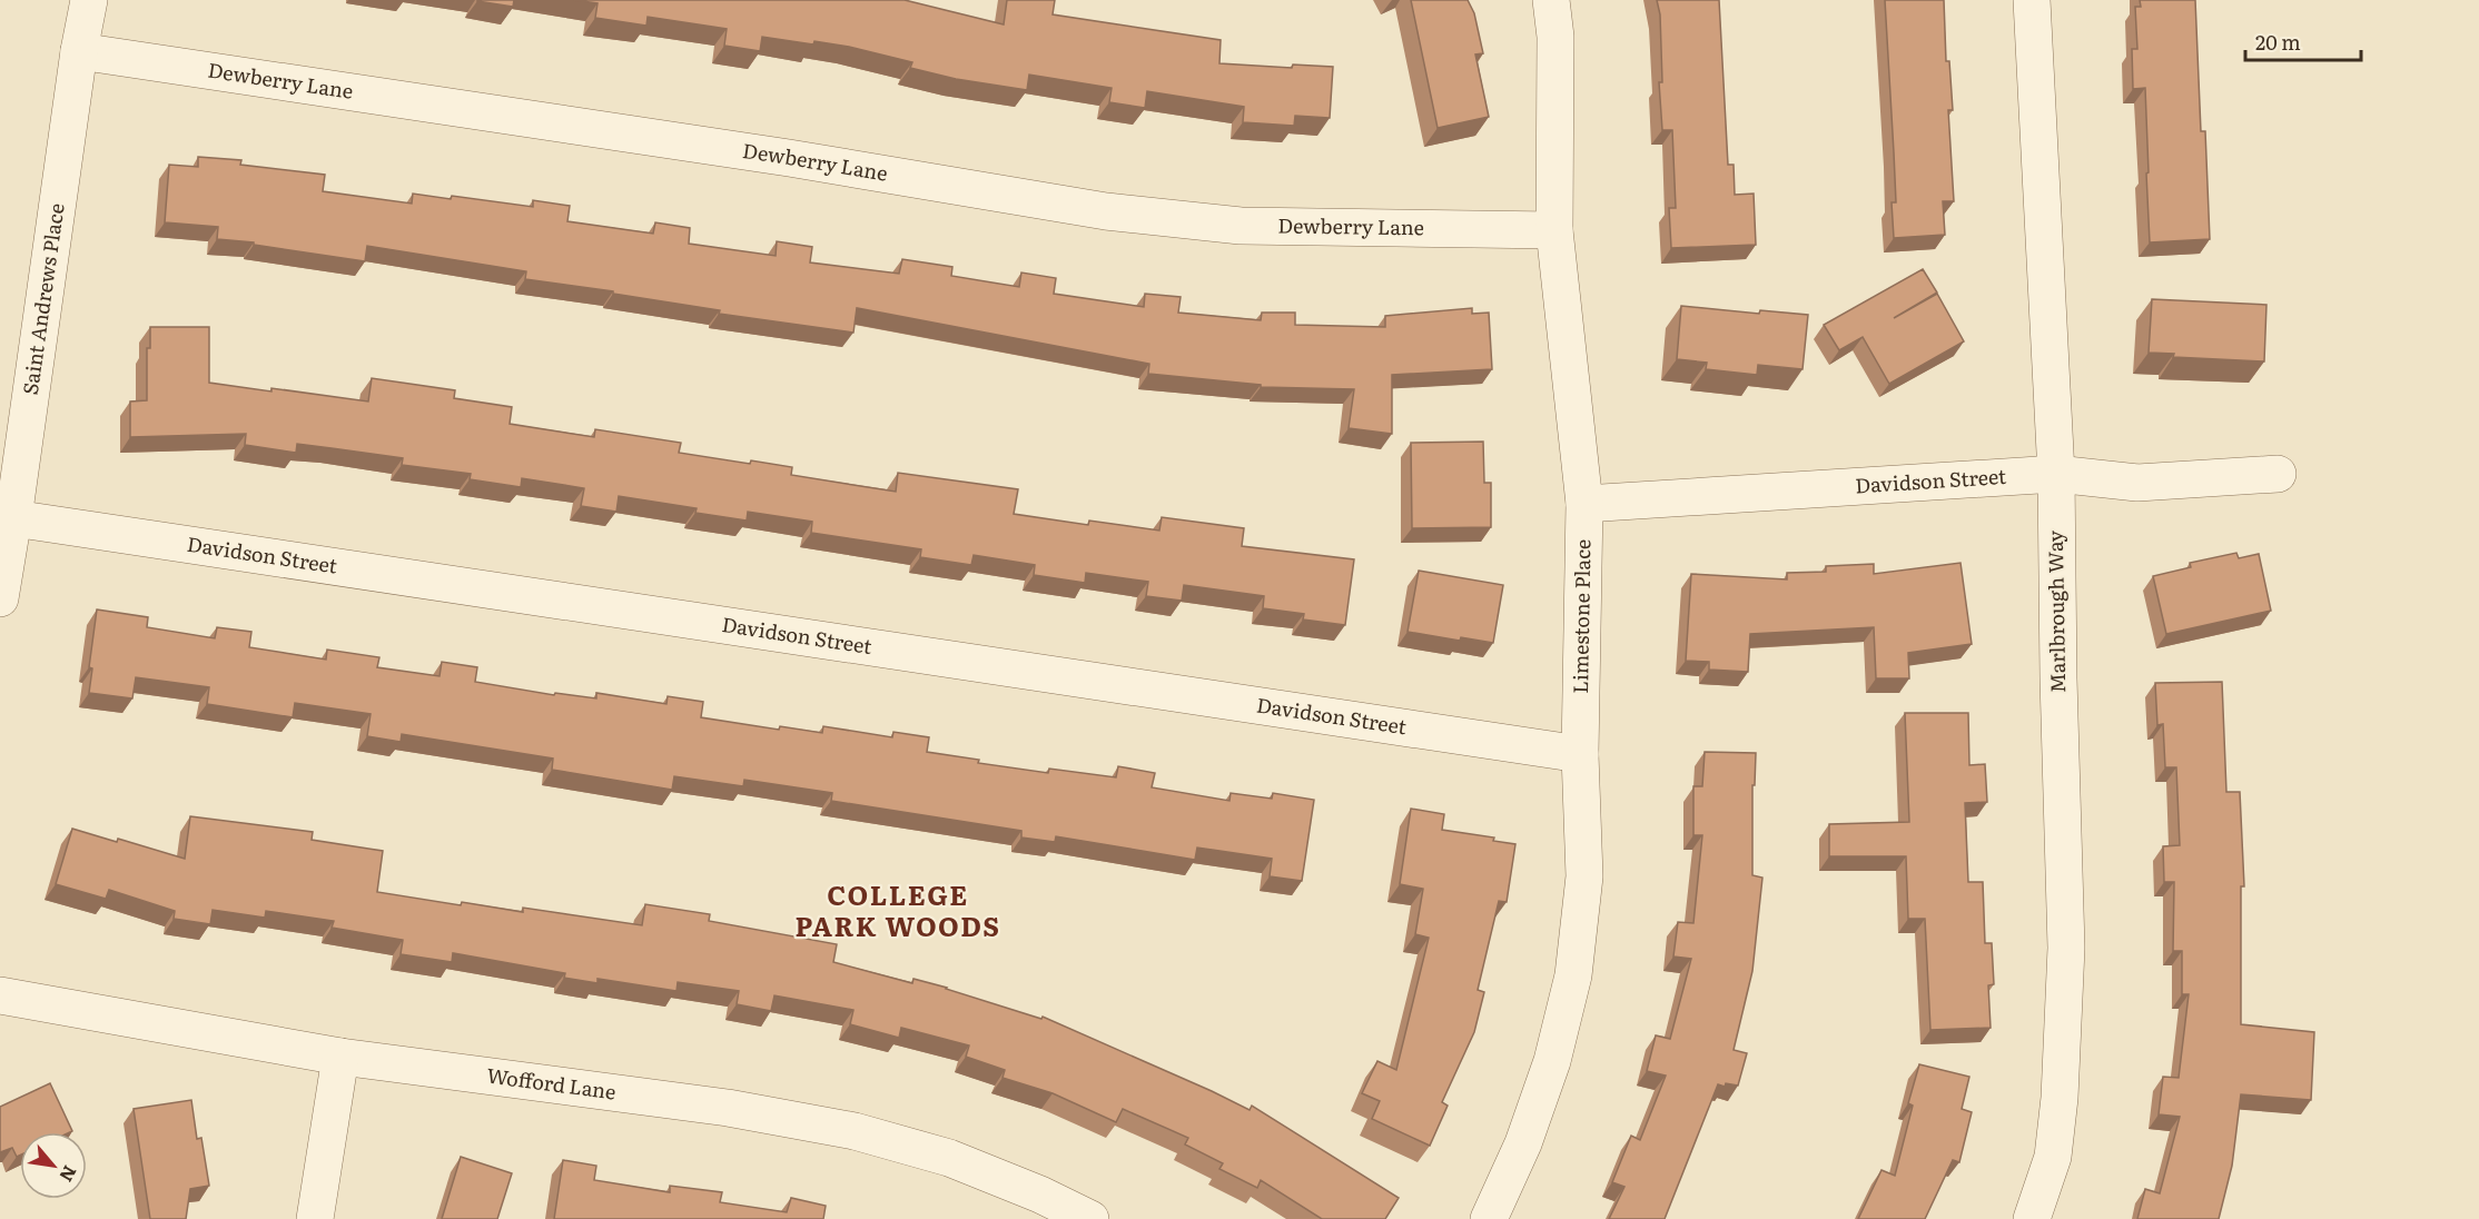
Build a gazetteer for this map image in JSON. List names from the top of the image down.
{
  "streets": {
    "street": [
      "Dewberry Lane",
      "Saint Andrews Place",
      "Davidson Street",
      "Marlbrough Way",
      "Limestone Place",
      "Wofford Lane"
    ]
  },
  "crossings": [
    ["Dewberry Lane", "Saint Andrews Place"],
    ["Dewberry Lane", "Limestone Place"],
    ["Saint Andrews Place", "Davidson Street"],
    ["Davidson Street", "Marlbrough Way"],
    ["Davidson Street", "Limestone Place"]
  ],
  "districts": ["COLLEGE PARK WOODS"],
  "scale_bar": "20 m",
  "north": "bottom right"
}
